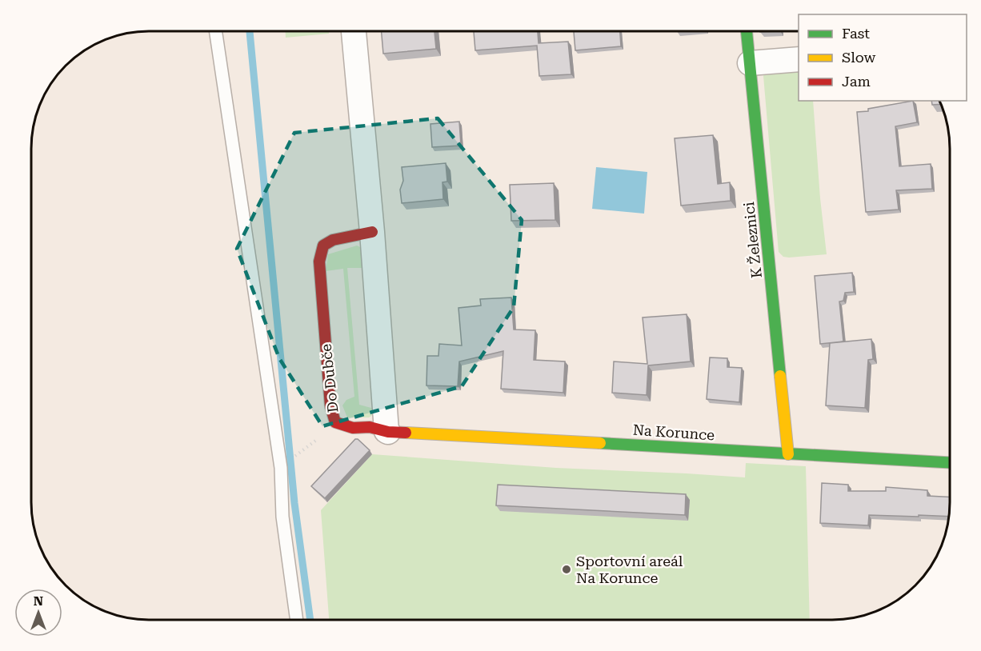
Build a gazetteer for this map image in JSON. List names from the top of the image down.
{
  "streets": {
    "street": ["K Železnici", "Do Dubče", "Na Korunce"]
  },
  "crossings": [
    ["K Železnici", "Na Korunce"],
    ["Do Dubče", "Na Korunce"]
  ],
  "places": ["Sportovní areál Na Korunce"],
  "legend": ["Fast", "Slow", "Jam"],
  "north": "top"
}
